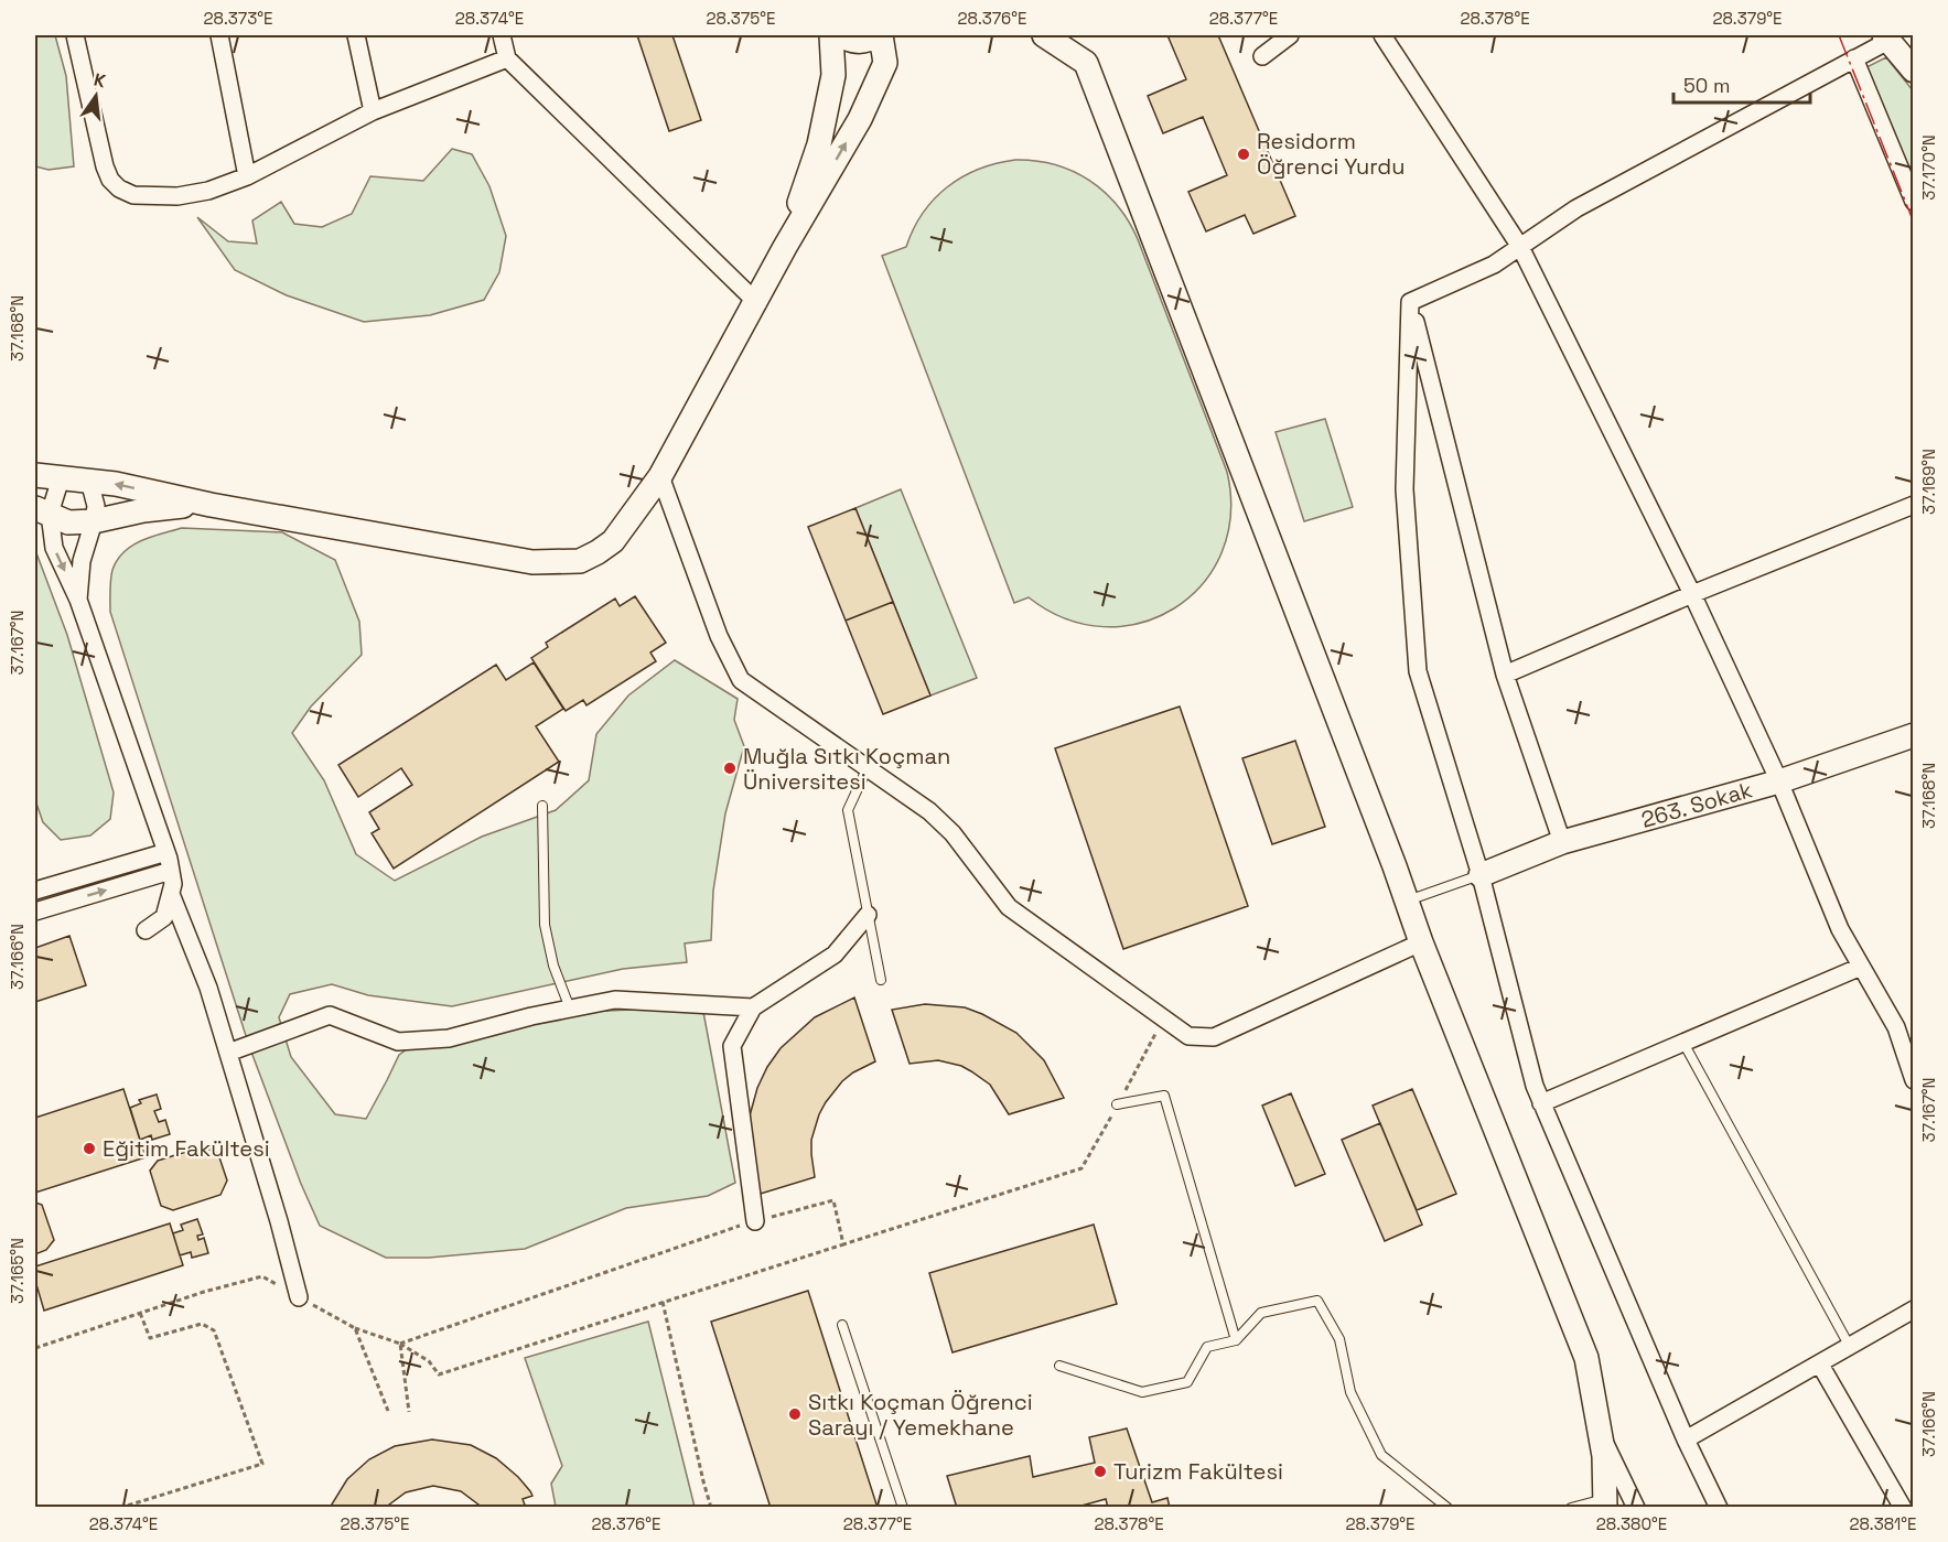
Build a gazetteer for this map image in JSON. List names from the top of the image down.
{
  "streets": {
    "street": ["263. Sokak"]
  },
  "places": [
    "Residorm Öğrenci Yurdu",
    "Muğla Sıtkı Koçman Üniversitesi",
    "Eğitim Fakültesi",
    "Sıtkı Koçman Öğrenci Sarayı / Yemekhane",
    "Turizm Fakültesi"
  ],
  "scale_bar": "50 m",
  "north": "top",
  "coordinates": [
    "28.373°E",
    "28.374°E",
    "28.375°E",
    "28.376°E",
    "28.377°E",
    "28.378°E",
    "28.379°E",
    "37.170°N",
    "37.168°N",
    "37.169°N",
    "37.167°N",
    "37.166°N",
    "37.165°N",
    "28.380°E",
    "28.381°E"
  ]
}
